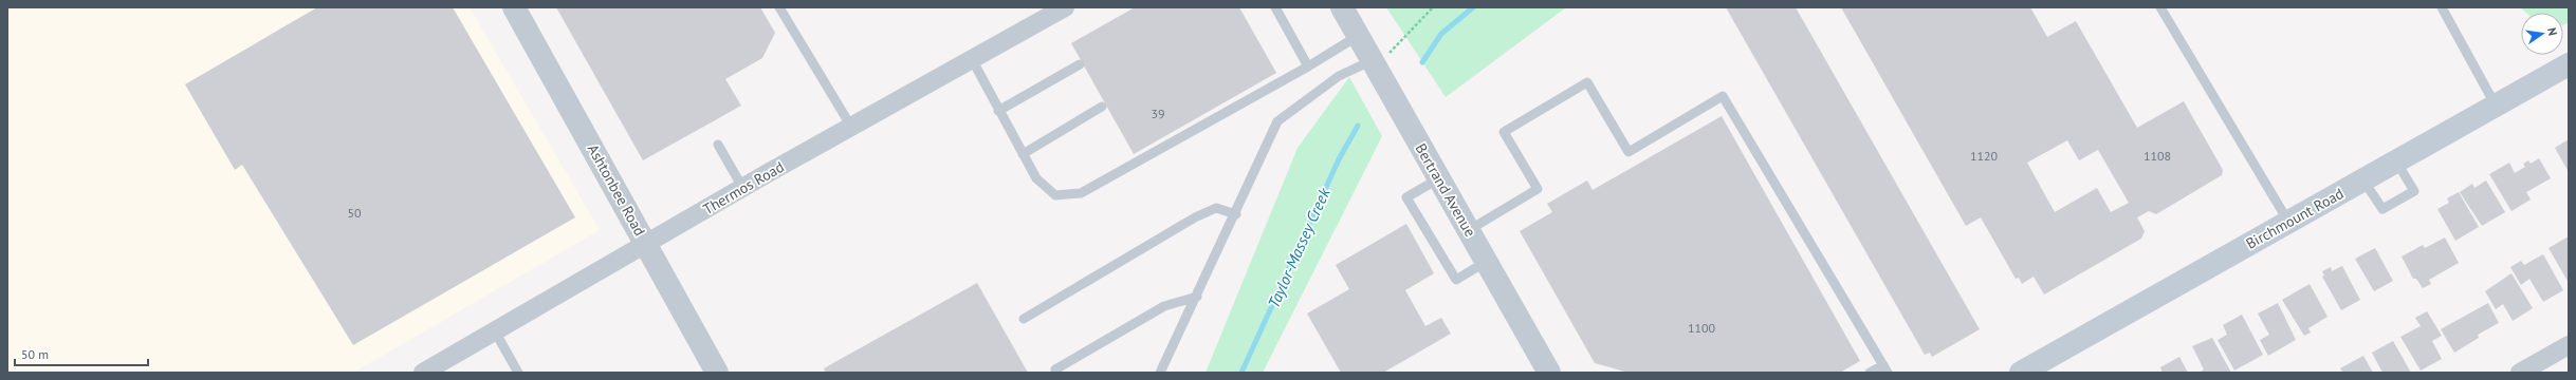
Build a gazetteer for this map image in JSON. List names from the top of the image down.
{
  "streets": {
    "main road": ["Birchmount Road"],
    "street": ["Thermos Road", "Ashtonbee Road", "Bertrand Avenue"]
  },
  "crossings": [
    ["Thermos Road", "Ashtonbee Road"]
  ],
  "water": ["Taylor-Massey Creek"],
  "house_numbers": [
    "39",
    "1120",
    "1108",
    "50",
    "1100"
  ],
  "scale_bar": "50 m",
  "north": "right"
}
